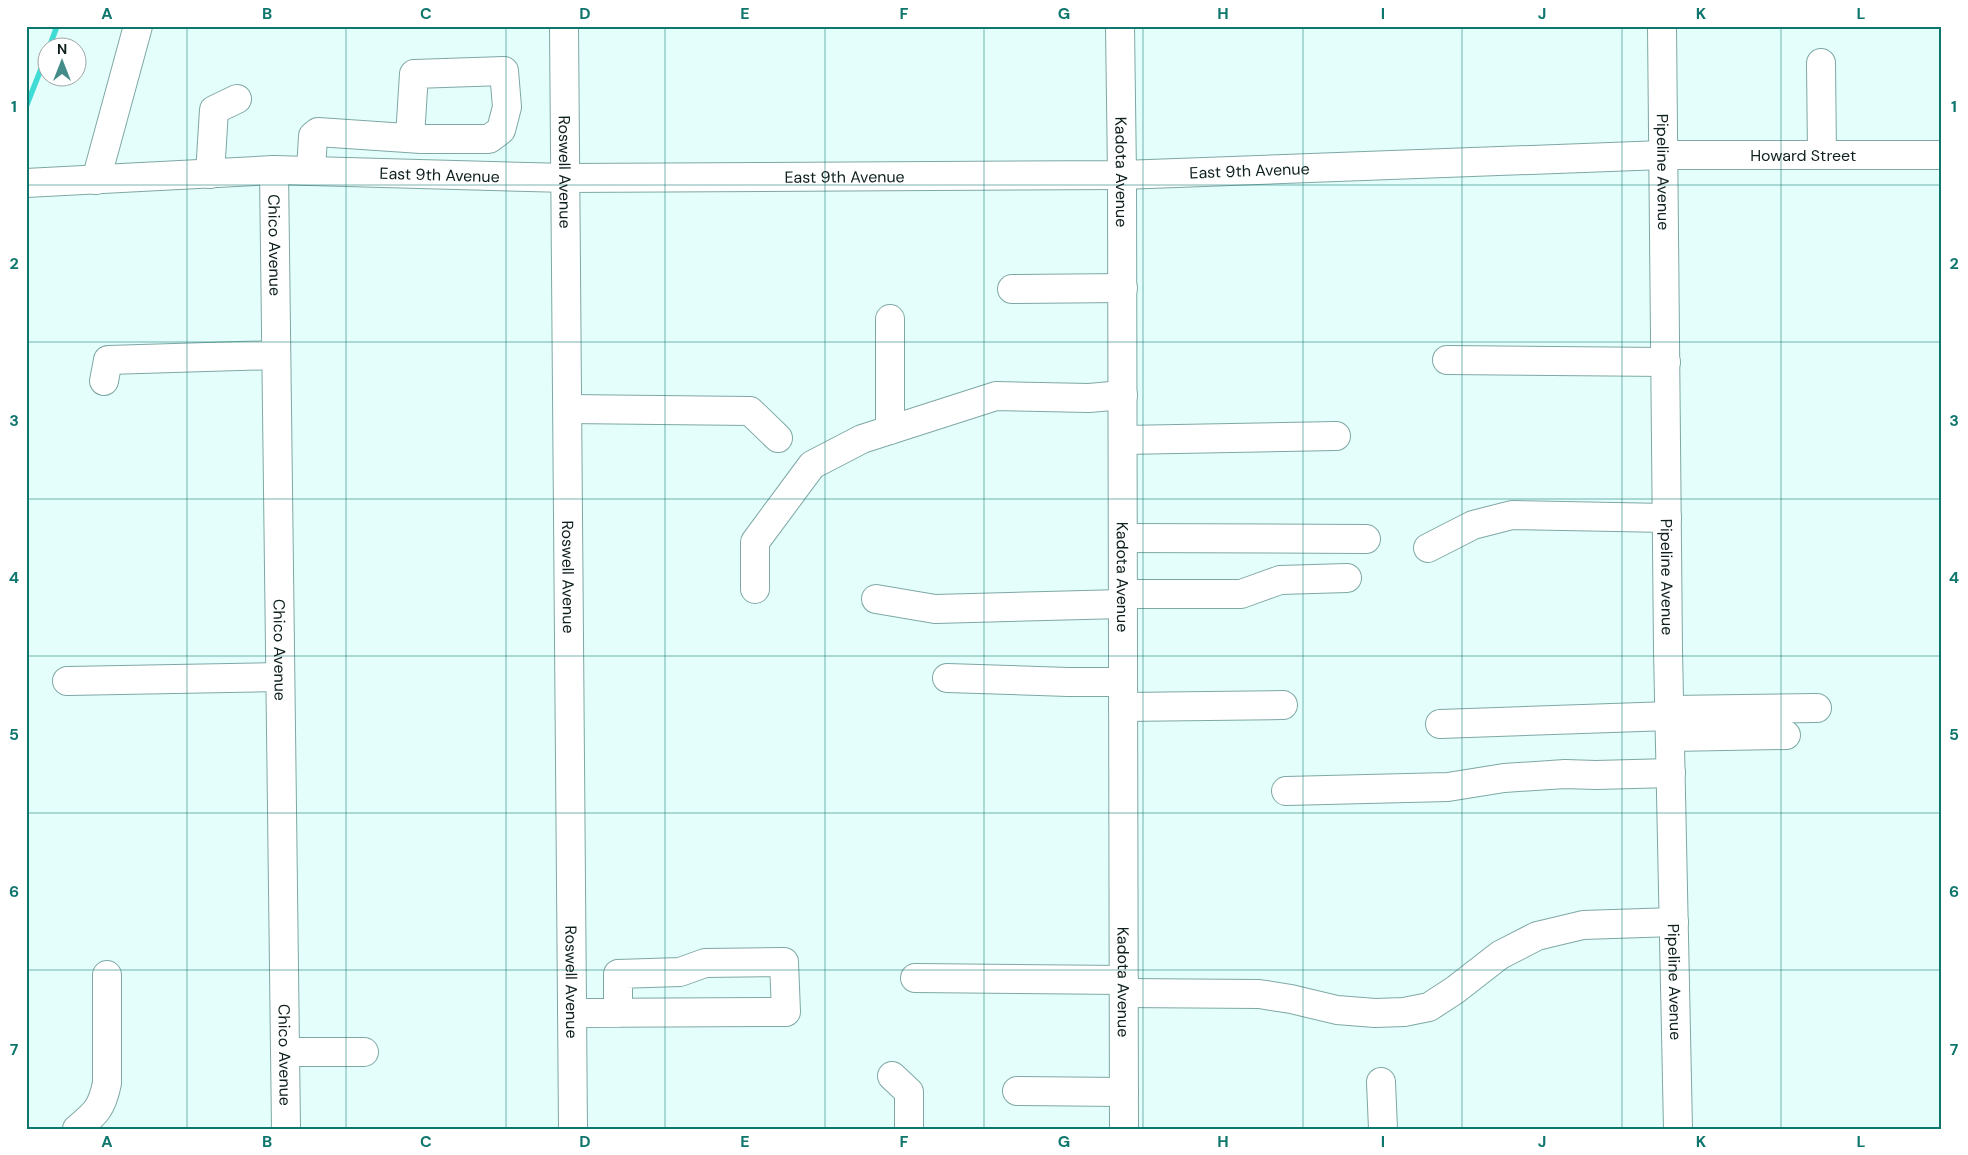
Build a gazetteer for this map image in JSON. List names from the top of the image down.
{
  "streets": {
    "street": [
      "Howard Street",
      "East 9th Avenue",
      "Kadota Avenue",
      "Roswell Avenue",
      "Pipeline Avenue",
      "Chico Avenue"
    ]
  },
  "crossings": [
    ["Howard Street", "East 9th Avenue"],
    ["Howard Street", "Pipeline Avenue"],
    ["East 9th Avenue", "Kadota Avenue"],
    ["East 9th Avenue", "Roswell Avenue"],
    ["East 9th Avenue", "Pipeline Avenue"],
    ["East 9th Avenue", "Chico Avenue"]
  ],
  "north": "top",
  "grid": {
    "columns": [
      "A",
      "B",
      "C",
      "D",
      "E",
      "F",
      "G",
      "H",
      "I",
      "J",
      "K",
      "L"
    ],
    "rows": [
      "1",
      "2",
      "3",
      "4",
      "5",
      "6",
      "7"
    ]
  }
}
